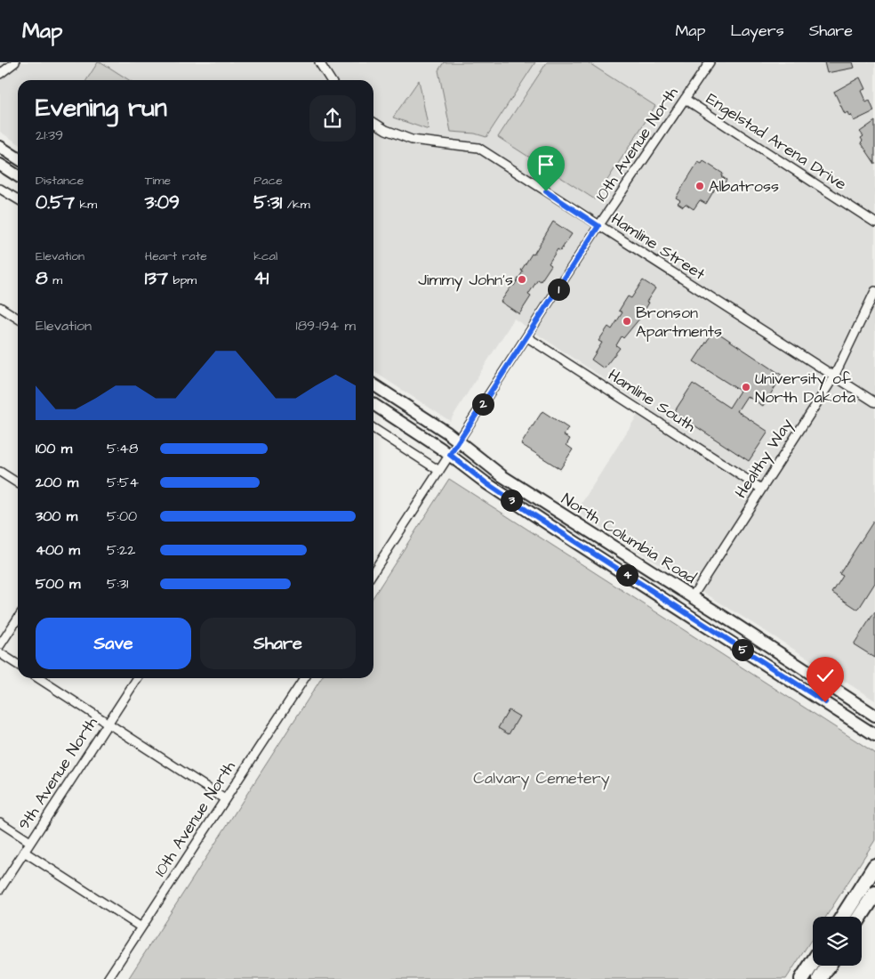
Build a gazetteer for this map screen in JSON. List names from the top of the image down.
{
  "streets": {
    "main road": ["North Columbia Road"],
    "street": [
      "Engelstad Arena Drive",
      "10th Avenue North",
      "Hamline Street",
      "Hamline South",
      "Healthy Way",
      "9th Avenue North"
    ]
  },
  "crossings": [
    ["Engelstad Arena Drive", "10th Avenue North"],
    ["10th Avenue North", "Hamline Street"],
    ["10th Avenue North", "Hamline South"],
    ["10th Avenue North", "North Columbia Road"],
    ["Hamline Street", "Healthy Way"],
    ["Hamline South", "Healthy Way"]
  ],
  "parks": ["Calvary Cemetery"],
  "places": [
    "Albatross",
    "Jimmy John's",
    "Bronson Apartments",
    "University of North Dakota"
  ],
  "page": {
    "header": "Map",
    "nav": ["Map", "Layers", "Share"],
    "heading": ["Evening run", "21:39"],
    "stats": [
      ["Distance", "0.57 km"],
      ["Time", "3:09"],
      ["Pace", "5:31 /km"],
      ["Elevation", "8 m"],
      ["Heart rate", "137 bpm"],
      ["kcal", "41"]
    ],
    "pins": [
      "1",
      "2",
      "3",
      "4",
      "5"
    ],
    "chart": ["Elevation", "189–194 m"],
    "list": [
      {
        "name": "100 m",
        "note": "5:48"
      },
      {
        "name": "200 m",
        "note": "5:54"
      },
      {
        "name": "300 m",
        "note": "5:00"
      },
      {
        "name": "400 m",
        "note": "5:22"
      },
      {
        "name": "500 m",
        "note": "5:31"
      }
    ],
    "buttons": ["Save", "Share"]
  }
}
